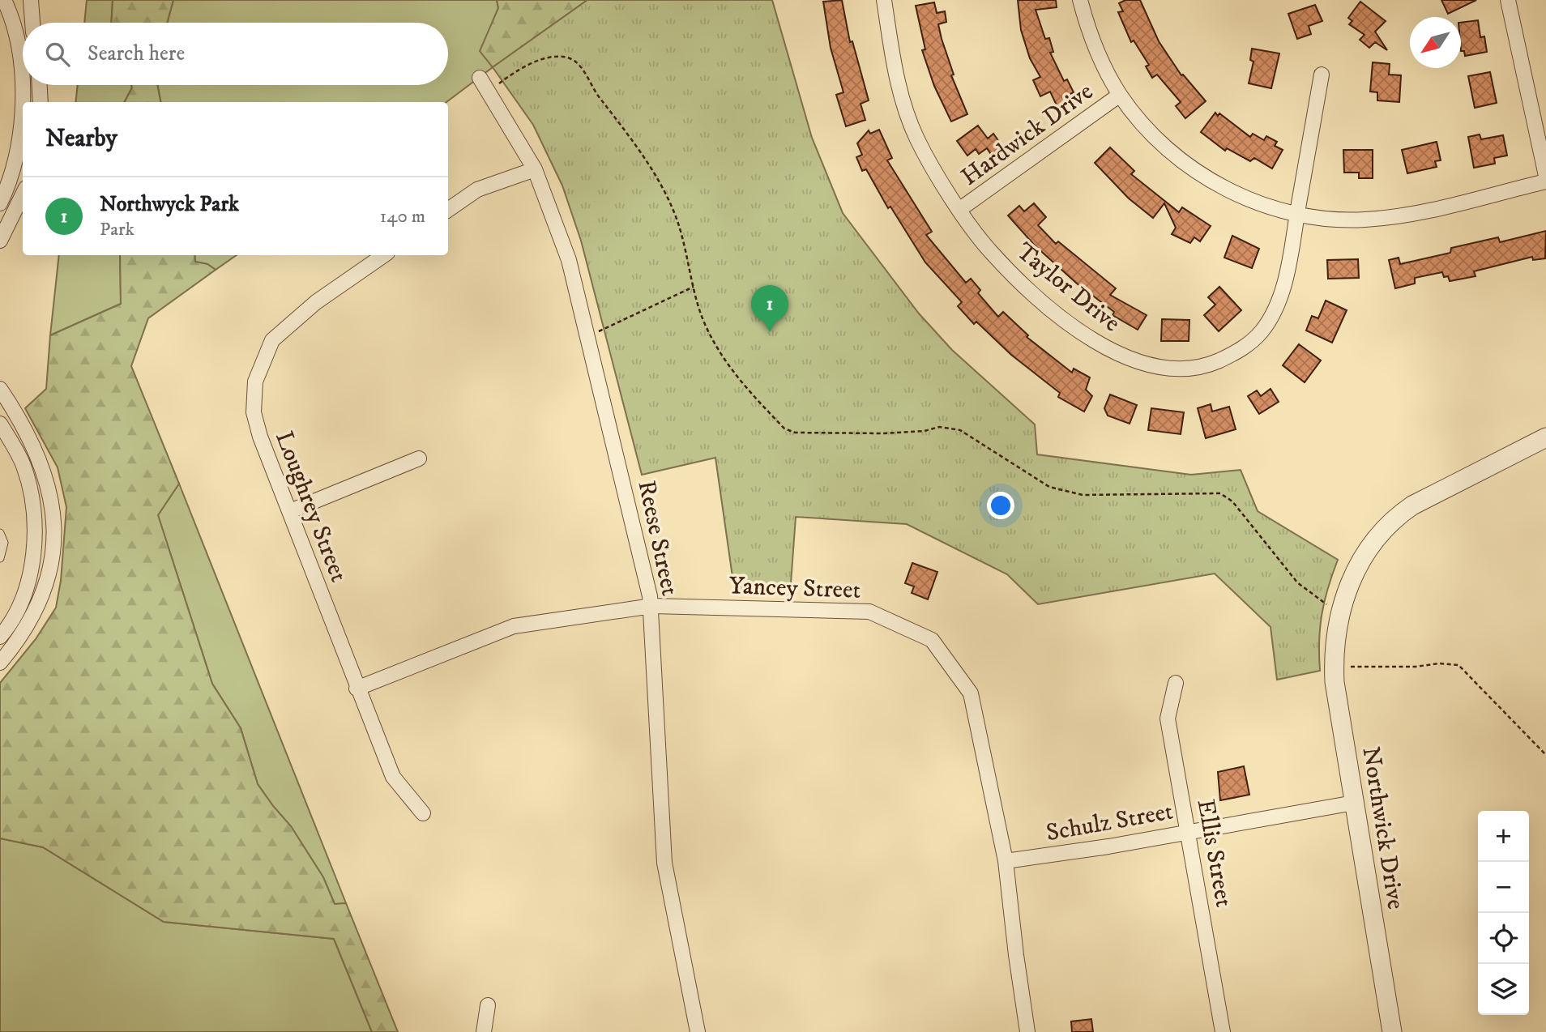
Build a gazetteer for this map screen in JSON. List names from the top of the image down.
{
  "streets": {
    "street": [
      "Hardwick Drive",
      "Taylor Drive",
      "Loughrey Street",
      "Reese Street",
      "Yancey Street",
      "Schulz Street",
      "Northwick Drive",
      "Ellis Street"
    ]
  },
  "crossings": [
    ["Hardwick Drive", "Taylor Drive"],
    ["Loughrey Street", "Yancey Street"],
    ["Reese Street", "Yancey Street"],
    ["Yancey Street", "Schulz Street"],
    ["Schulz Street", "Northwick Drive"],
    ["Schulz Street", "Ellis Street"]
  ],
  "north": "bottom left",
  "page": {
    "search": "Search here",
    "heading": "Nearby",
    "list": [
      {
        "mark": "1",
        "name": "Northwyck Park",
        "note": "Park",
        "value": "140 m"
      }
    ],
    "pins": "1",
    "map_buttons": ["+", "−"]
  }
}
